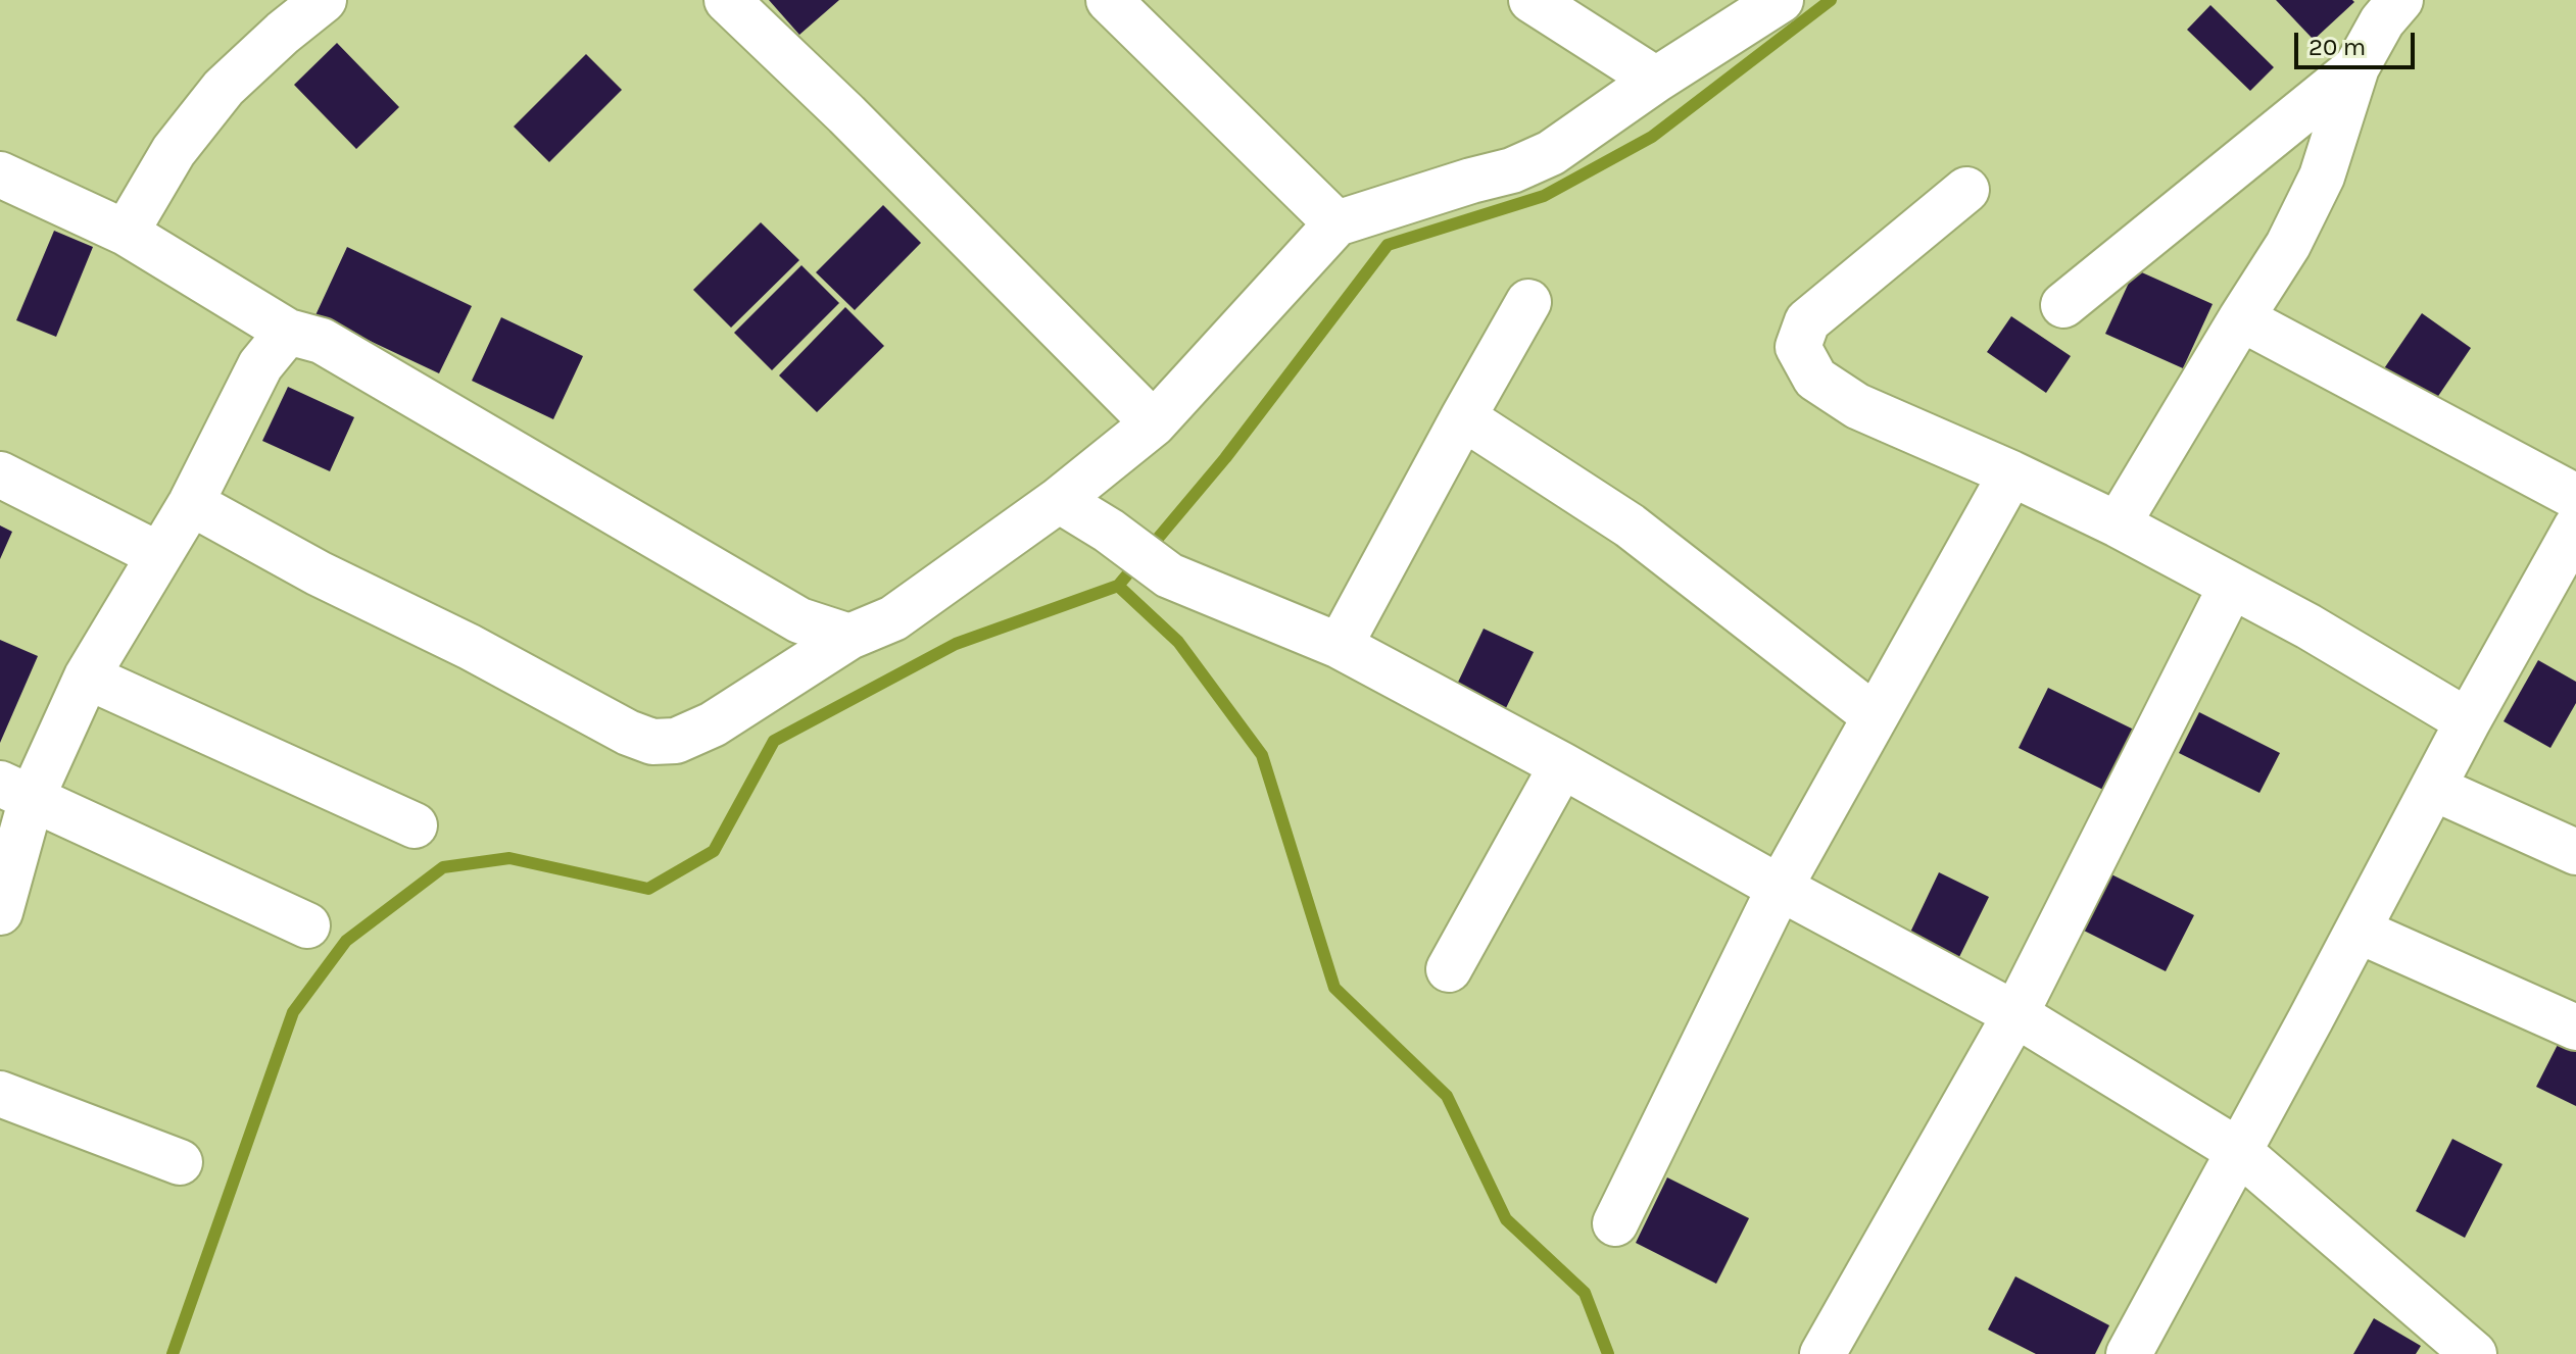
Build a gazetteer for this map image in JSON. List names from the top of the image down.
{
  "scale_bar": "20 m"
}
